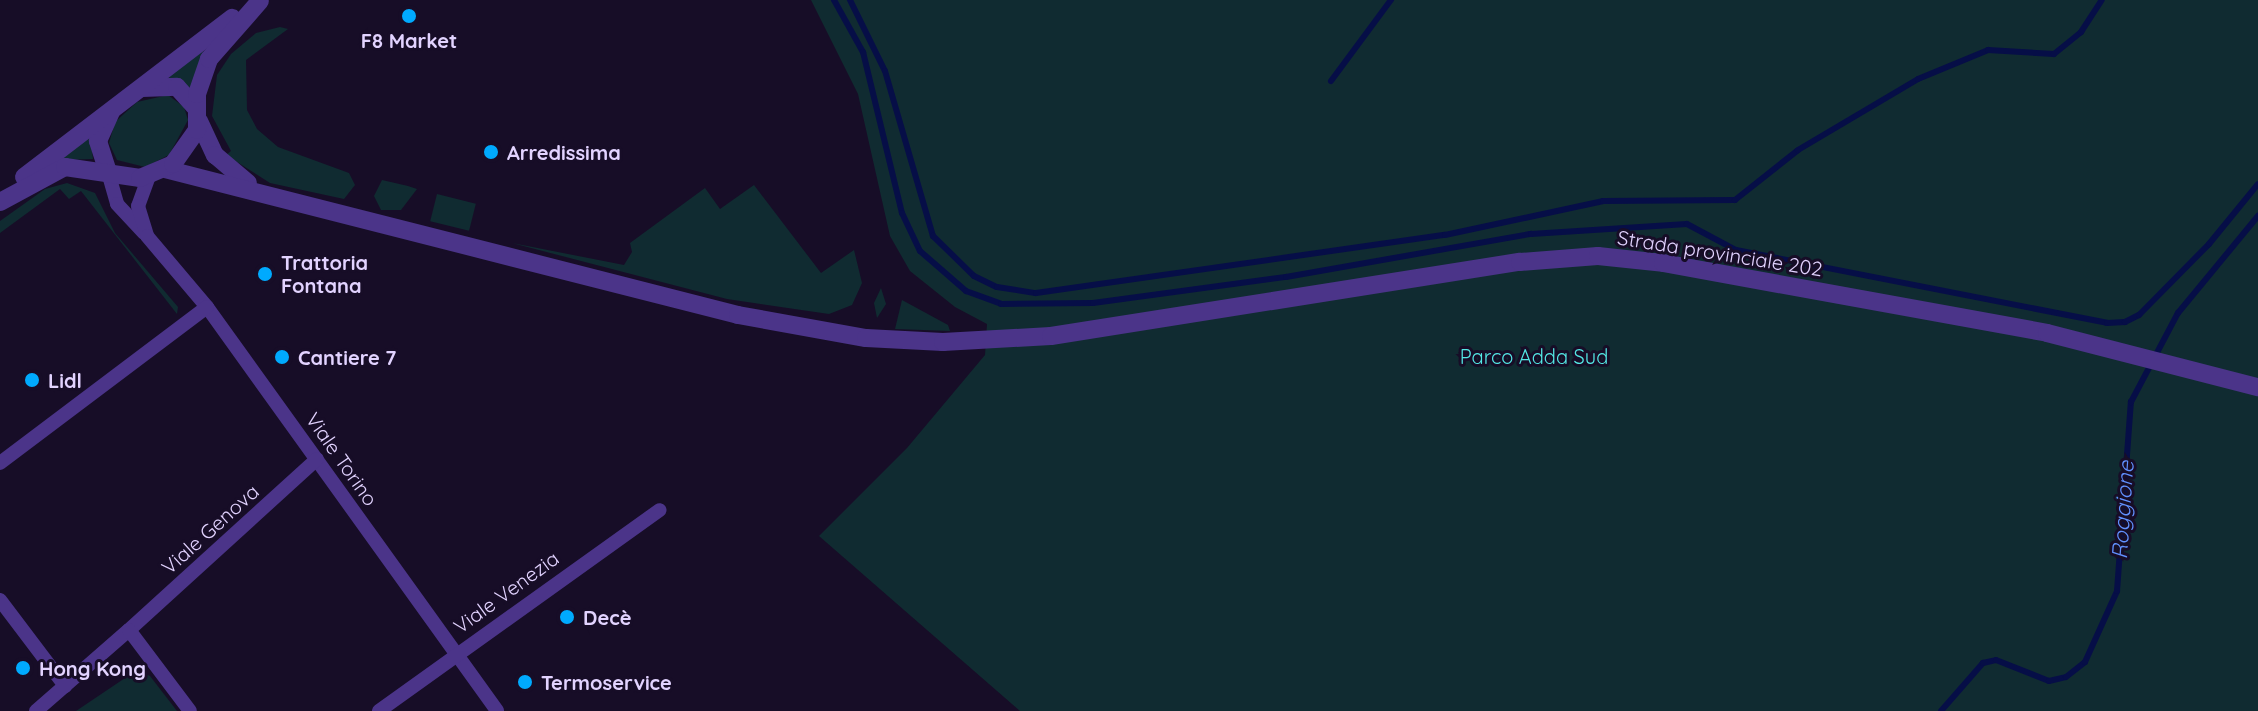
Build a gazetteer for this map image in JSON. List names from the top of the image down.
{
  "streets": {
    "street": [
      "Strada provinciale 202",
      "Viale Torino",
      "Viale Genova",
      "Viale Venezia"
    ]
  },
  "crossings": [
    ["Strada provinciale 202", "Viale Torino"],
    ["Viale Torino", "Viale Genova"],
    ["Viale Torino", "Viale Venezia"]
  ],
  "water": ["Roggione"],
  "parks": ["Parco Adda Sud"],
  "places": [
    "F8 Market",
    "Arredissima",
    "Trattoria Fontana",
    "Cantiere 7",
    "Lidl",
    "Decè",
    "Hong Kong",
    "Termoservice"
  ]
}
